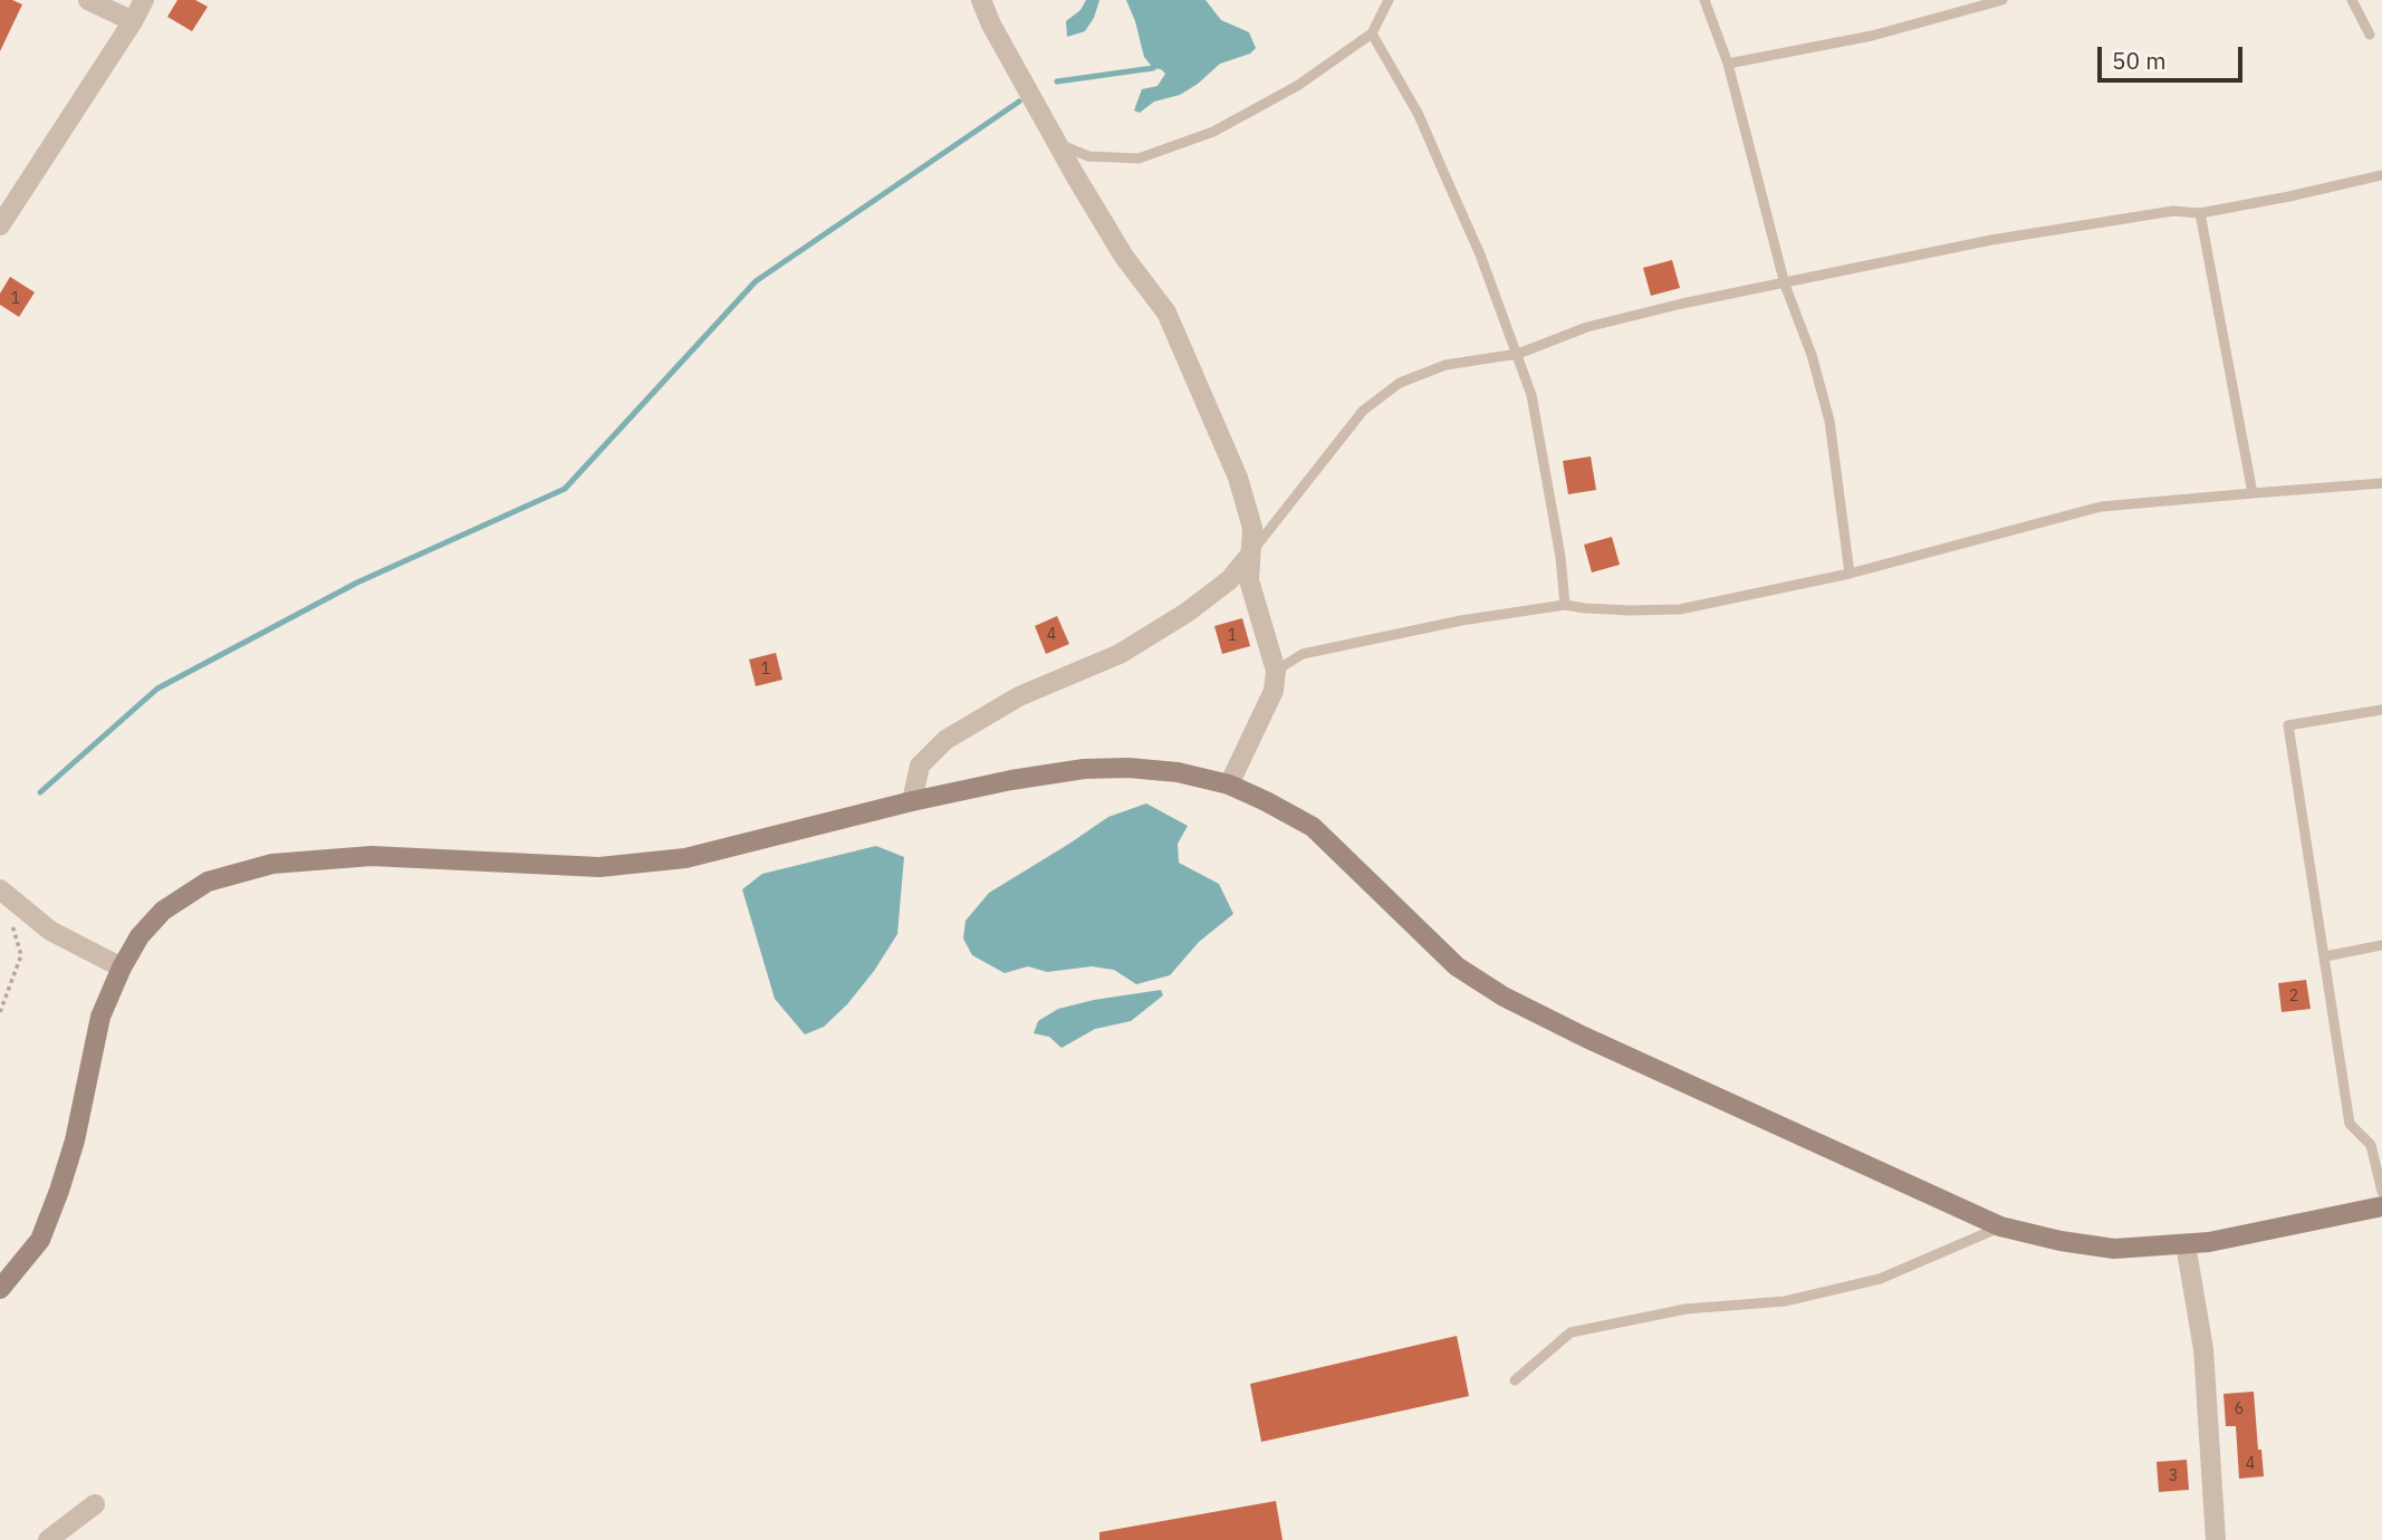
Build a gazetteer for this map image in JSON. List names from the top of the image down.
{
  "house_numbers": [
    "1",
    "4",
    "1",
    "1",
    "2",
    "6",
    "4",
    "3"
  ],
  "scale_bar": "50 m"
}
